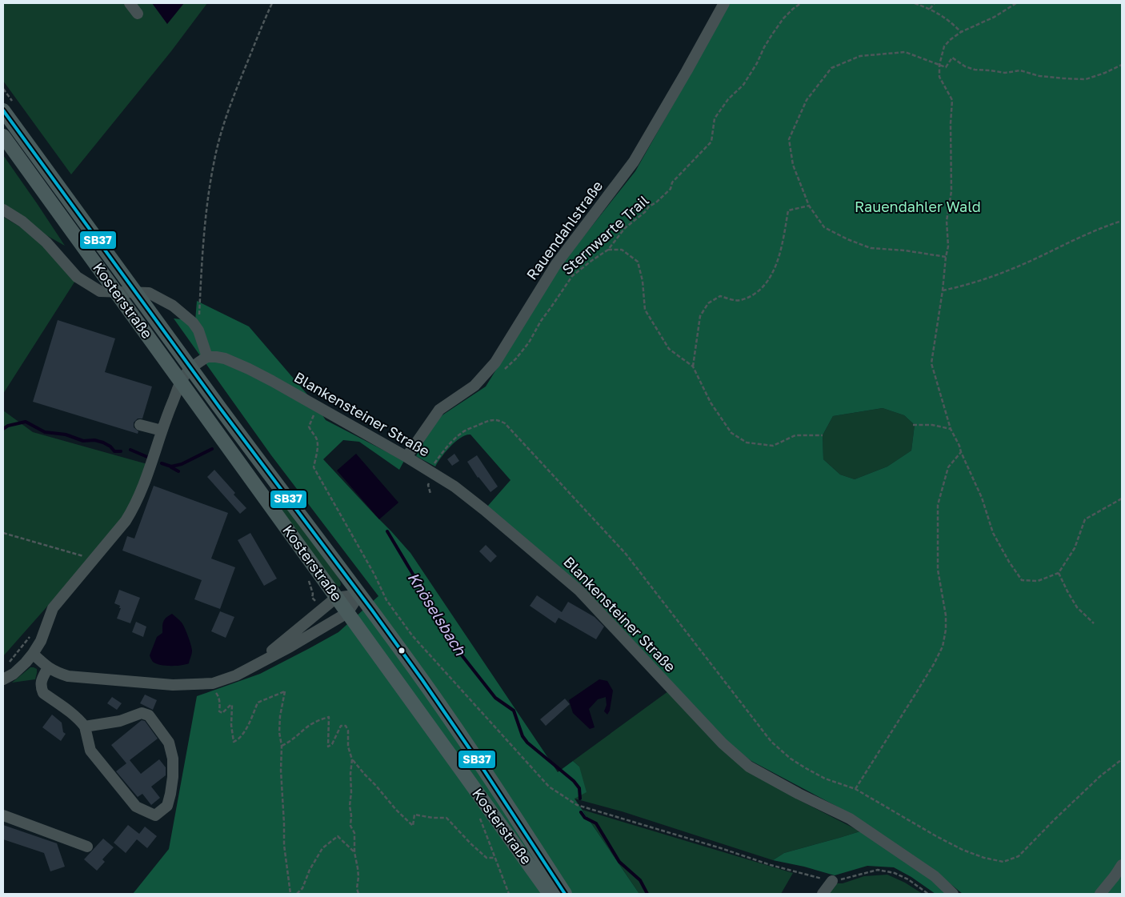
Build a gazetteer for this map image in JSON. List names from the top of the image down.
{
  "streets": {
    "main road": ["Kosterstraße"],
    "street": ["Rauendahlstraße", "Blankensteiner Straße"],
    "path": ["Sternwarte Trail"]
  },
  "crossings": [
    ["Rauendahlstraße", "Blankensteiner Straße"]
  ],
  "water": ["Knöselsbach"],
  "parks": ["Rauendahler Wald"],
  "lines": ["transit line SB37"]
}
